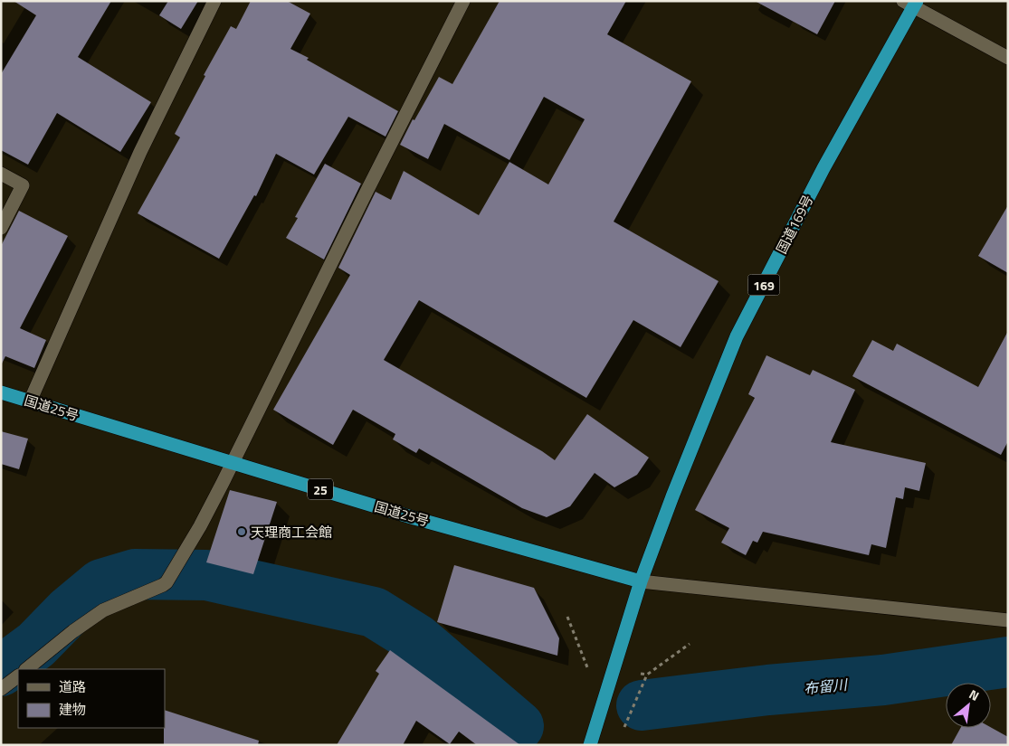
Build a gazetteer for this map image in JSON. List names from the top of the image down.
{
  "streets": {
    "highway": [
      "国道169号",
      "169",
      "国道25号",
      "25"
    ]
  },
  "crossings": [
    ["国道169号", "国道25号"]
  ],
  "water": ["布留川"],
  "places": ["天理商工会館"],
  "legend": ["道路", "建物"],
  "north": "top right"
}
